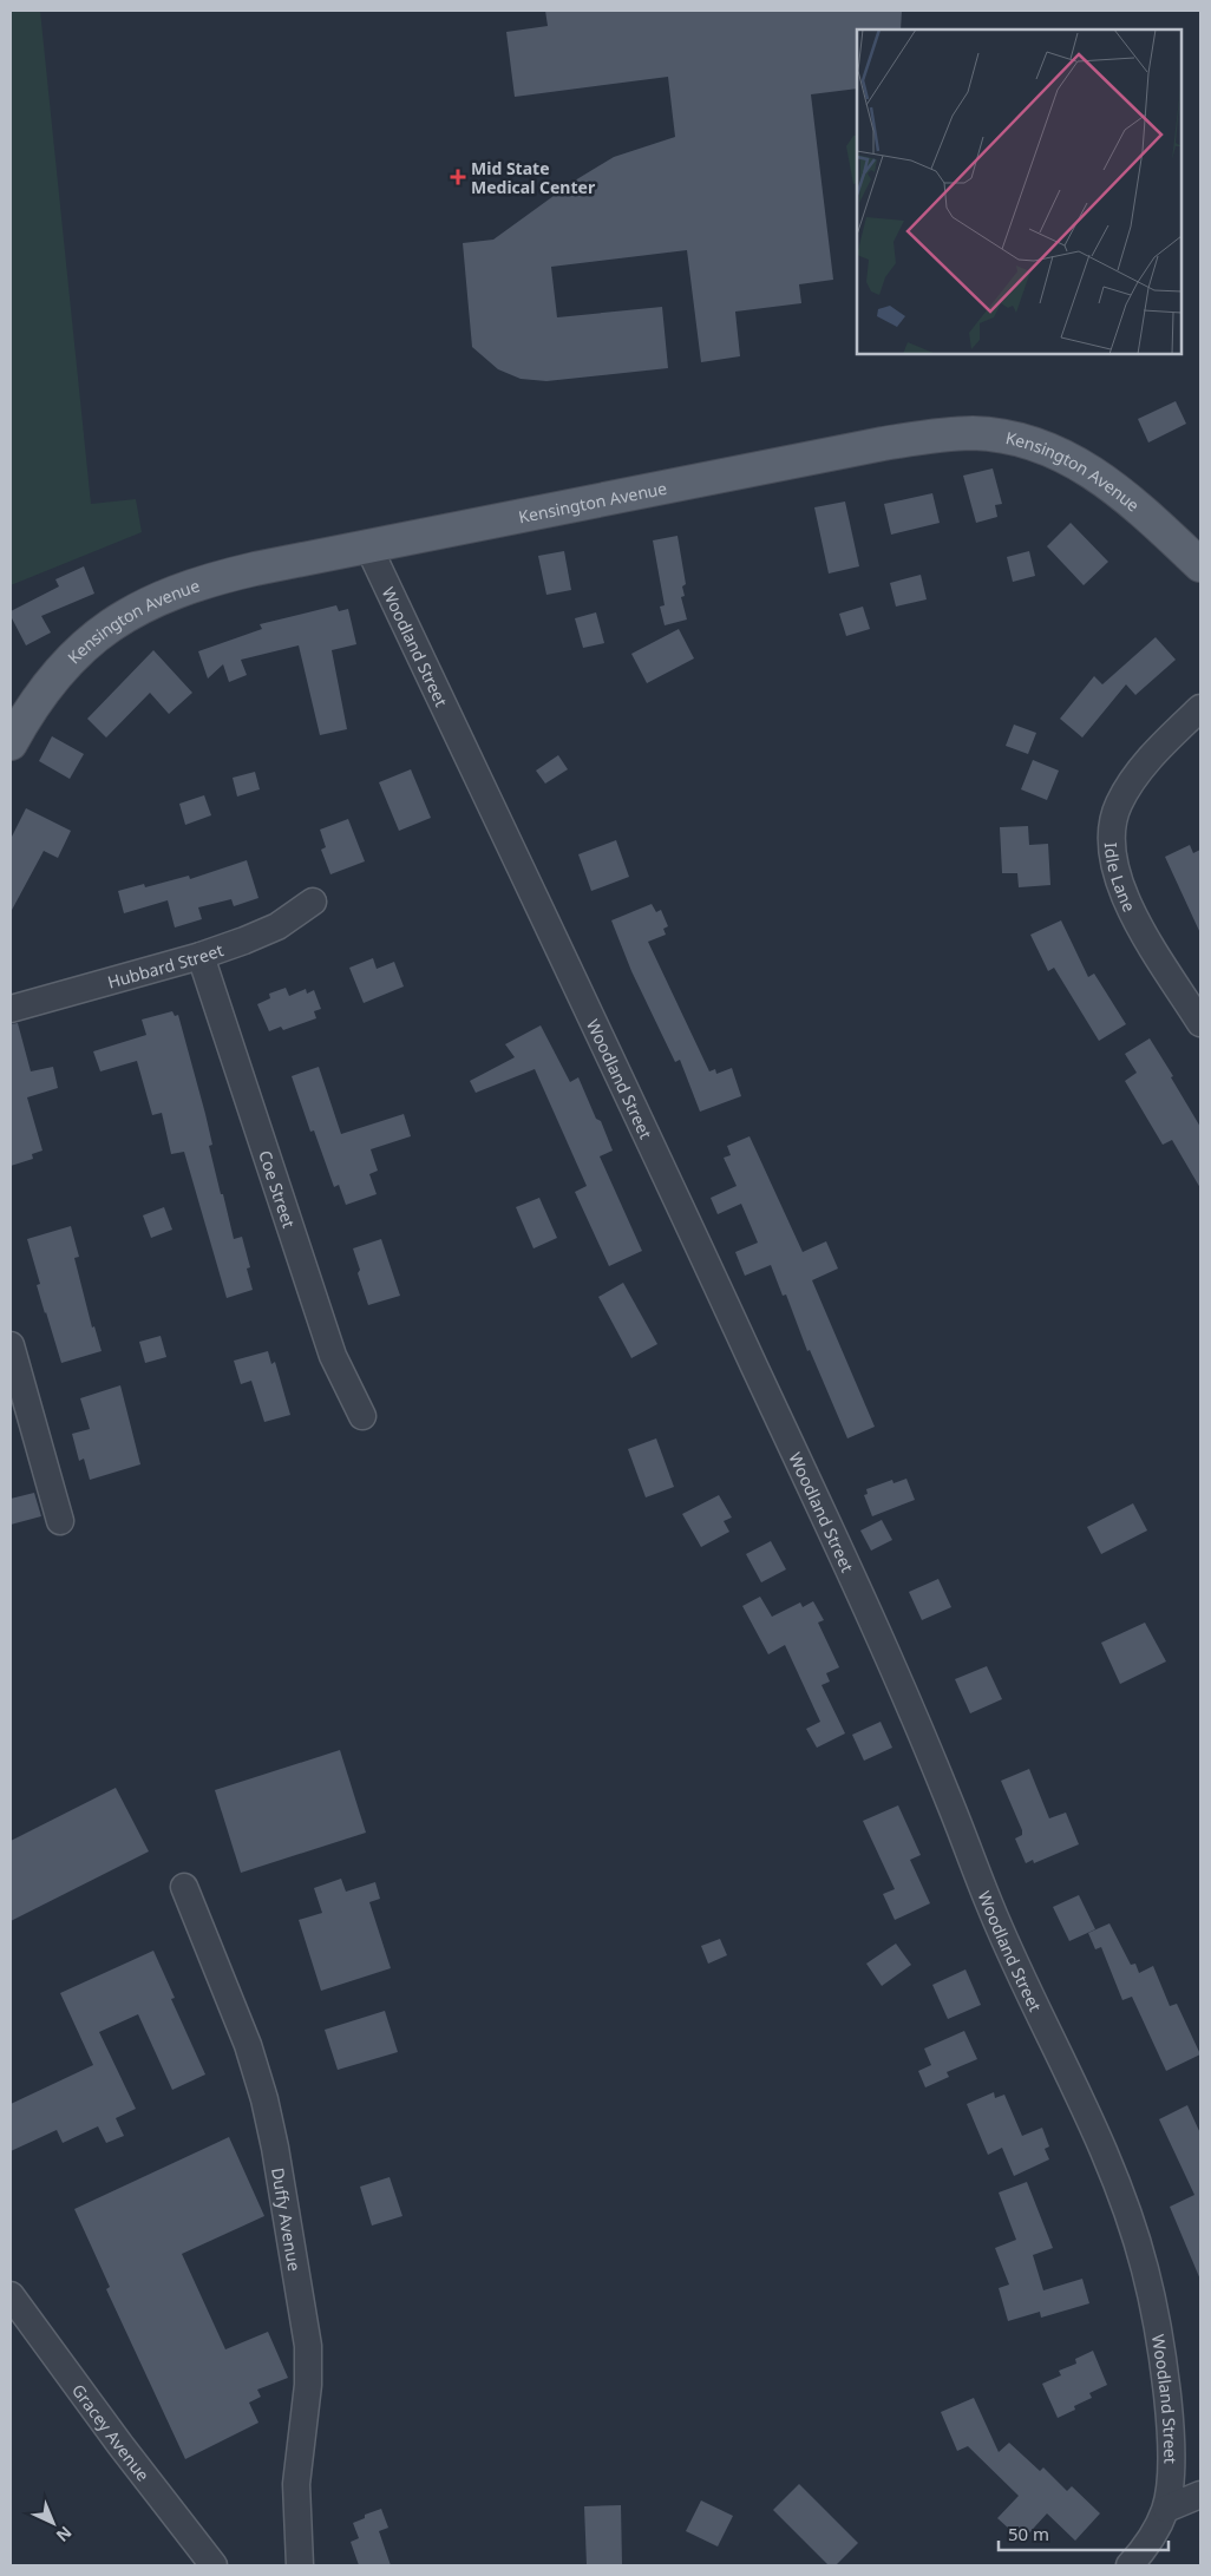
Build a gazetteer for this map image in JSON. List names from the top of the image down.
{
  "streets": {
    "main road": ["Kensington Avenue"],
    "street": [
      "Woodland Street",
      "Idle Lane",
      "Hubbard Street",
      "Coe Street",
      "Duffy Avenue",
      "Gracey Avenue"
    ]
  },
  "crossings": [
    ["Kensington Avenue", "Woodland Street"],
    ["Hubbard Street", "Coe Street"]
  ],
  "places": {
    "health": ["Mid State Medical Center"]
  },
  "scale_bar": "50 m",
  "north": "bottom right"
}
